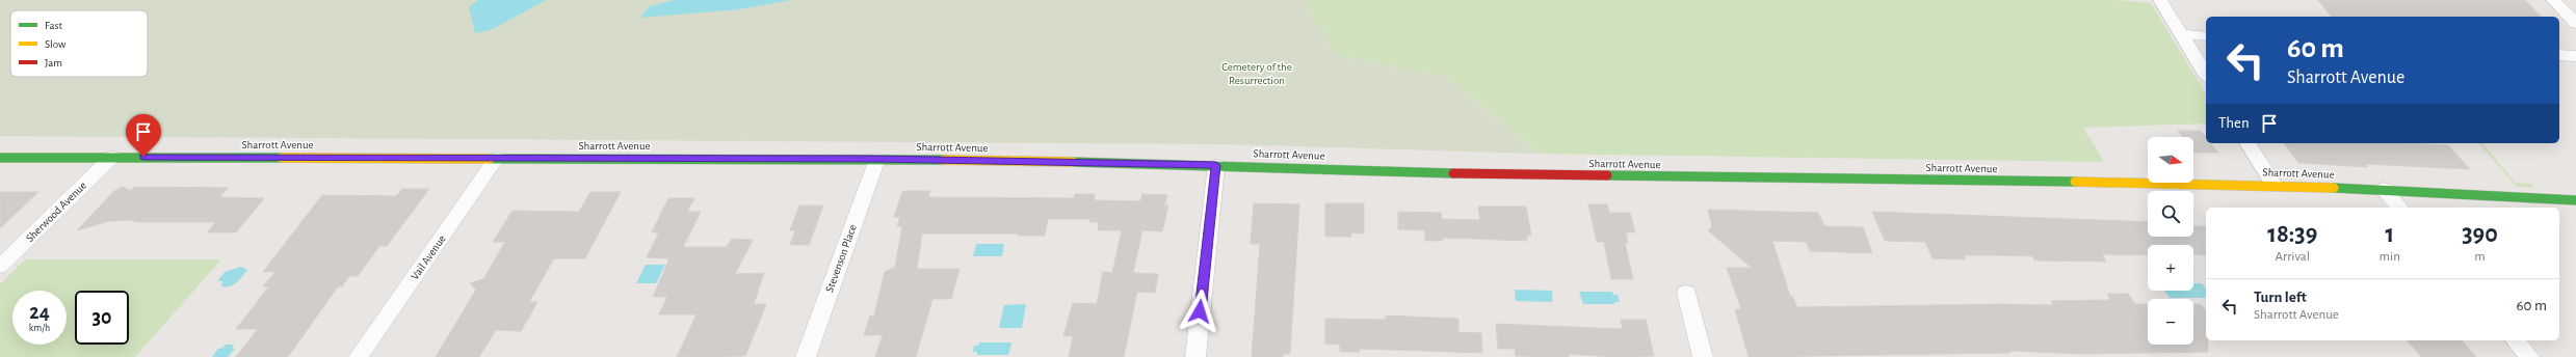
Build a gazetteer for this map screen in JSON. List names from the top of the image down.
{
  "streets": {
    "street": [
      "Sharrott Avenue",
      "Sherwood Avenue",
      "Vail Avenue",
      "Stevenson Place"
    ]
  },
  "crossings": [
    ["Sharrott Avenue", "Sherwood Avenue"],
    ["Sharrott Avenue", "Vail Avenue"],
    ["Sharrott Avenue", "Stevenson Place"]
  ],
  "parks": ["Cemetery of the Resurrection"],
  "legend": ["Fast", "Slow", "Jam"],
  "north": "right",
  "page": {
    "turn": ["60 m", "Sharrott Avenue"],
    "then": "Then",
    "map_buttons": ["+", "−"],
    "eta": [
      "18:39",
      "Arrival",
      "1",
      "min",
      "390",
      "m"
    ],
    "list": [
      {
        "name": "Turn left",
        "note": "Sharrott Avenue",
        "value": "60 m"
      }
    ],
    "speed": "24 km/h",
    "limit": "30"
  }
}
